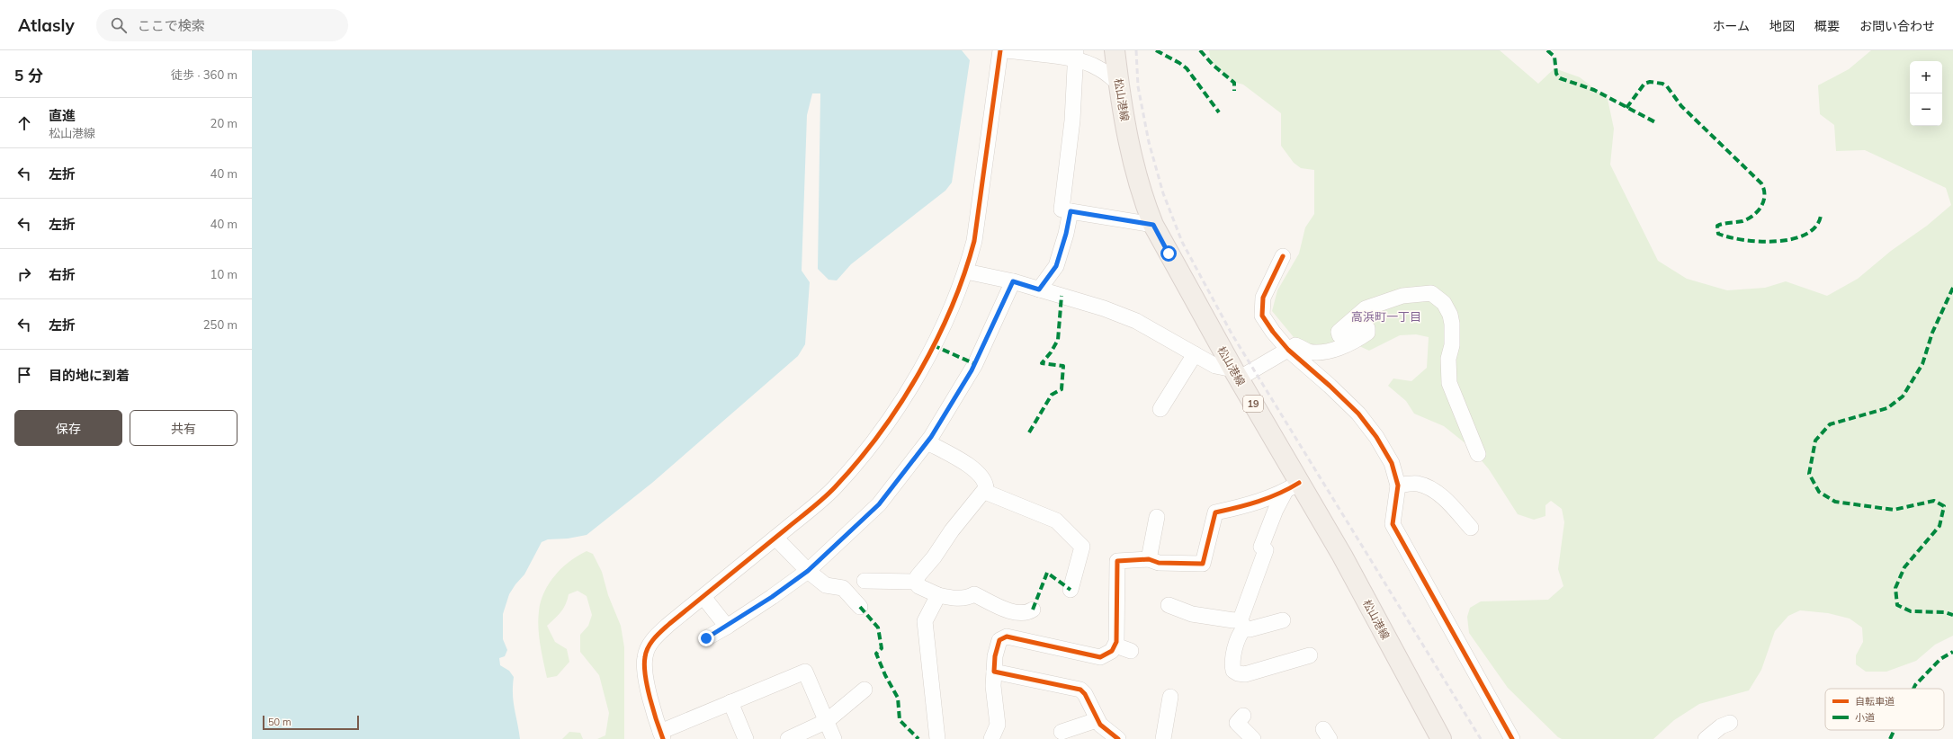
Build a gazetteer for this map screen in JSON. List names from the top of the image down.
{
  "streets": {
    "main road": ["松山港線", "19"]
  },
  "districts": ["高浜町一丁目"],
  "legend": ["自転車道", "小道"],
  "scale_bar": "50 m",
  "page": {
    "header": "Atlasly",
    "search": "ここで検索",
    "nav": [
      "ホーム",
      "地図",
      "概要",
      "お問い合わせ"
    ],
    "heading": ["5 分", "徒歩 · 360 m"],
    "map_buttons": ["+", "−"],
    "list": [
      ["直進", "松山港線", "20 m"],
      ["左折", "40 m"],
      ["左折", "40 m"],
      ["右折", "10 m"],
      ["左折", "250 m"],
      "目的地に到着"
    ],
    "buttons": ["保存", "共有"],
    "scale": "50 m"
  }
}
